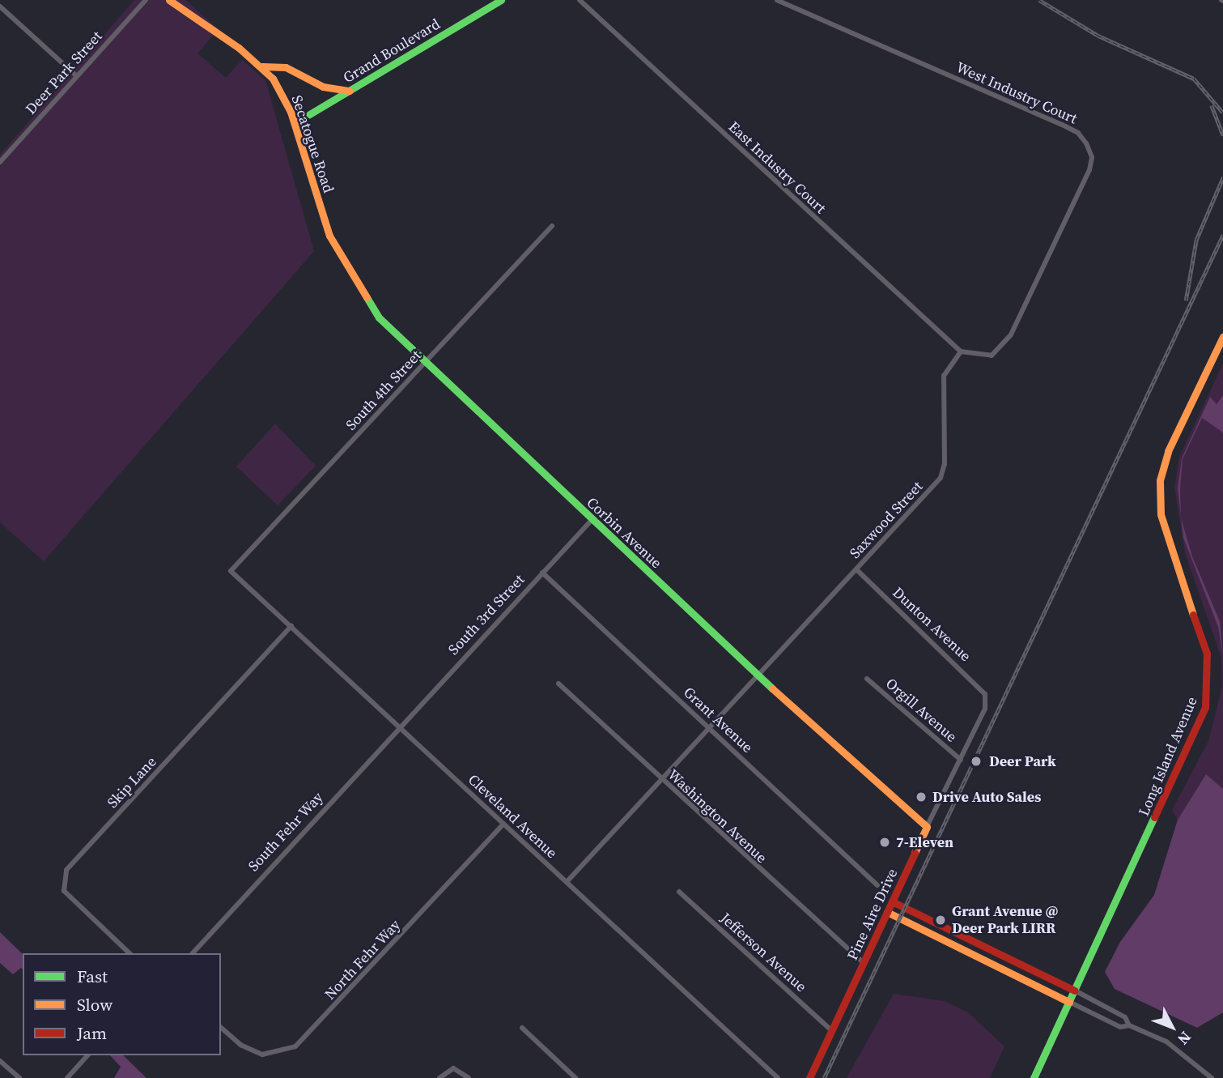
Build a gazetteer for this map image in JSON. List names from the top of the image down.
{
  "streets": {
    "street": [
      "Grand Boulevard",
      "Deer Park Street",
      "West Industry Court",
      "Secatogue Road",
      "East Industry Court",
      "South 4th Street",
      "Saxwood Street",
      "Corbin Avenue",
      "South 3rd Street",
      "Dunton Avenue",
      "Orgill Avenue",
      "Grant Avenue",
      "Long Island Avenue",
      "Skip Lane",
      "Cleveland Avenue",
      "Washington Avenue",
      "South Fehr Way",
      "Pine Aire Drive",
      "Jefferson Avenue",
      "North Fehr Way"
    ]
  },
  "crossings": [
    ["Grand Boulevard", "Secatogue Road"],
    ["West Industry Court", "East Industry Court"],
    ["West Industry Court", "Saxwood Street"],
    ["Secatogue Road", "Corbin Avenue"],
    ["East Industry Court", "Saxwood Street"],
    ["South 4th Street", "Corbin Avenue"],
    ["South 4th Street", "Cleveland Avenue"],
    ["Saxwood Street", "Corbin Avenue"],
    ["Saxwood Street", "Dunton Avenue"],
    ["Saxwood Street", "Grant Avenue"],
    ["Saxwood Street", "Cleveland Avenue"],
    ["Saxwood Street", "Washington Avenue"],
    ["Corbin Avenue", "South 3rd Street"],
    ["Corbin Avenue", "Pine Aire Drive"],
    ["South 3rd Street", "Grant Avenue"],
    ["South 3rd Street", "Cleveland Avenue"],
    ["South 3rd Street", "South Fehr Way"],
    ["Dunton Avenue", "Pine Aire Drive"],
    ["Orgill Avenue", "Pine Aire Drive"],
    ["Skip Lane", "Cleveland Avenue"],
    ["Cleveland Avenue", "South Fehr Way"],
    ["Cleveland Avenue", "North Fehr Way"],
    ["Washington Avenue", "Pine Aire Drive"],
    ["Pine Aire Drive", "Jefferson Avenue"]
  ],
  "places": [
    "Deer Park",
    "Drive Auto Sales",
    "7-Eleven",
    "Grant Avenue @ Deer Park LIRR"
  ],
  "legend": ["Fast", "Slow", "Jam"],
  "north": "bottom right"
}
